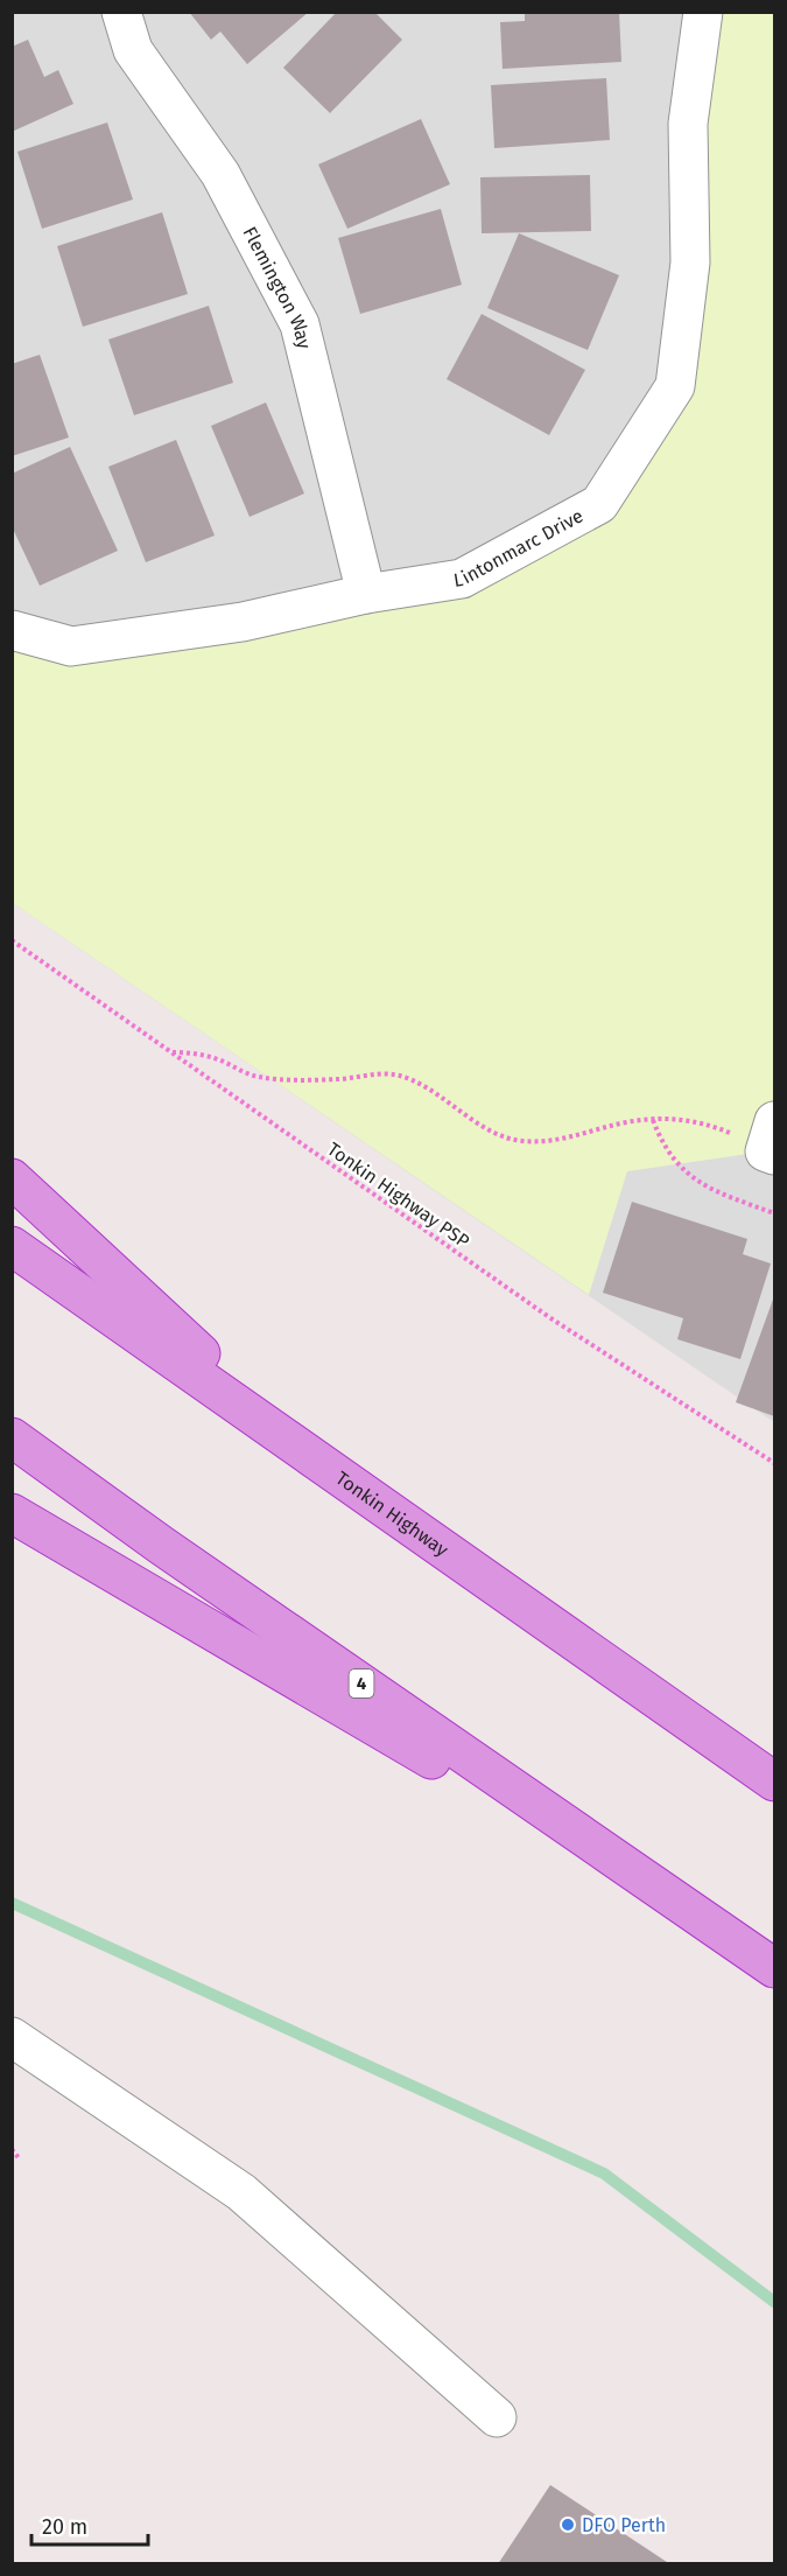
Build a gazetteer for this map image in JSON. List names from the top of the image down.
{
  "streets": {
    "highway": ["Tonkin Highway", "4"],
    "street": ["Flemington Way", "Lintonmarc Drive"],
    "path": ["Tonkin Highway PSP"]
  },
  "crossings": [
    ["Flemington Way", "Lintonmarc Drive"]
  ],
  "places": ["DFO Perth"],
  "scale_bar": "20 m"
}
